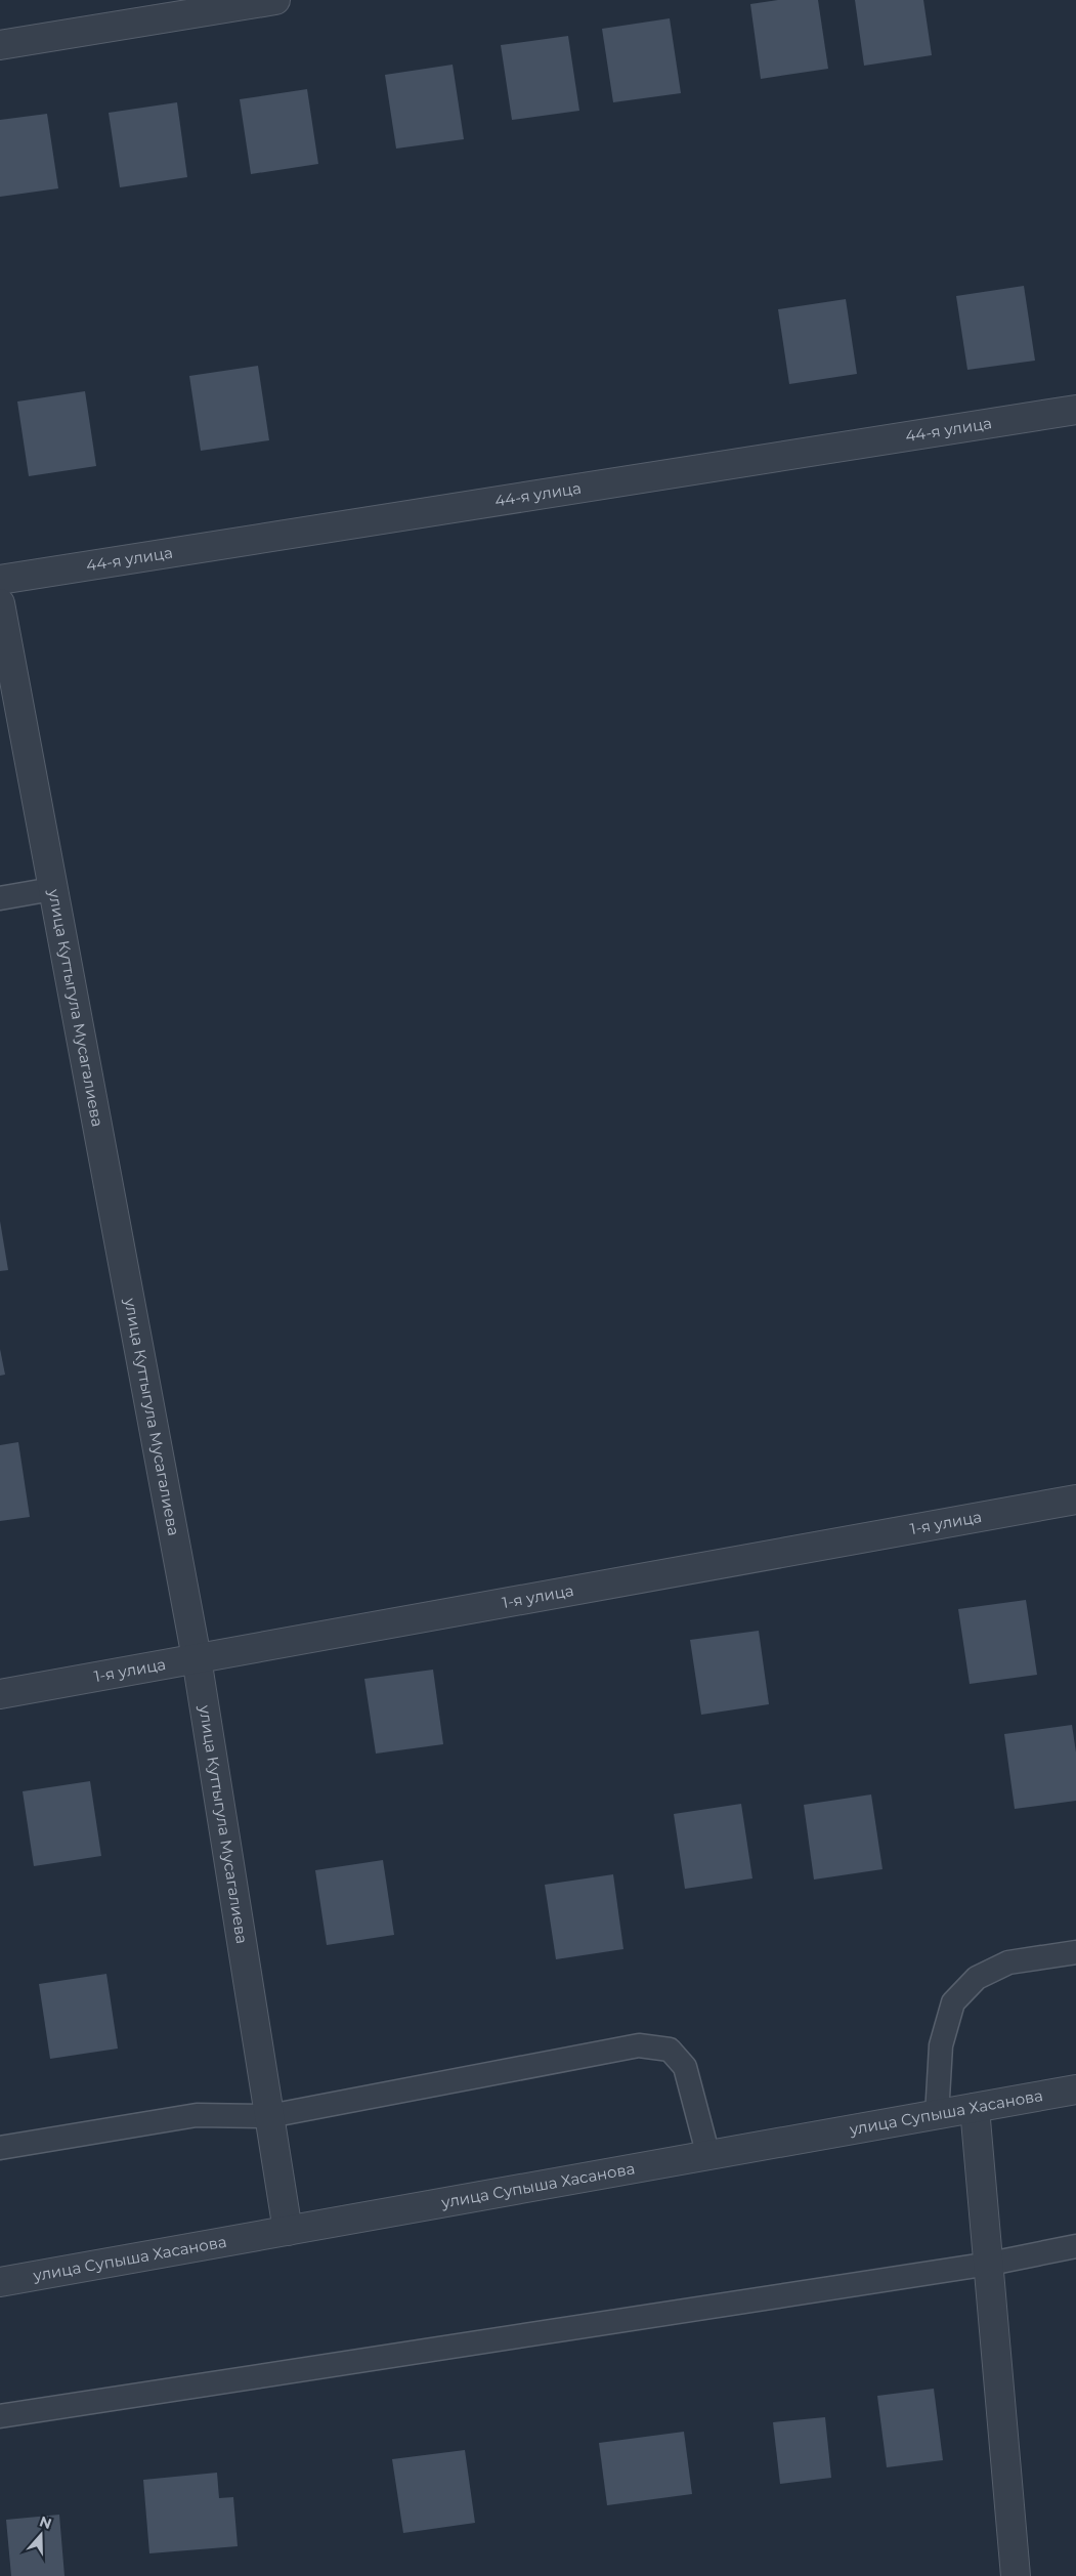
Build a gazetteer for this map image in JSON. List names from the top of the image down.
{
  "streets": {
    "street": [
      "44-я улица",
      "улица Куттыгула Мусагалиева",
      "1-я улица",
      "улица Супыша Хасанова"
    ]
  },
  "crossings": [
    ["улица Куттыгула Мусагалиева", "1-я улица"],
    ["улица Куттыгула Мусагалиева", "улица Супыша Хасанова"]
  ],
  "north": "top"
}
